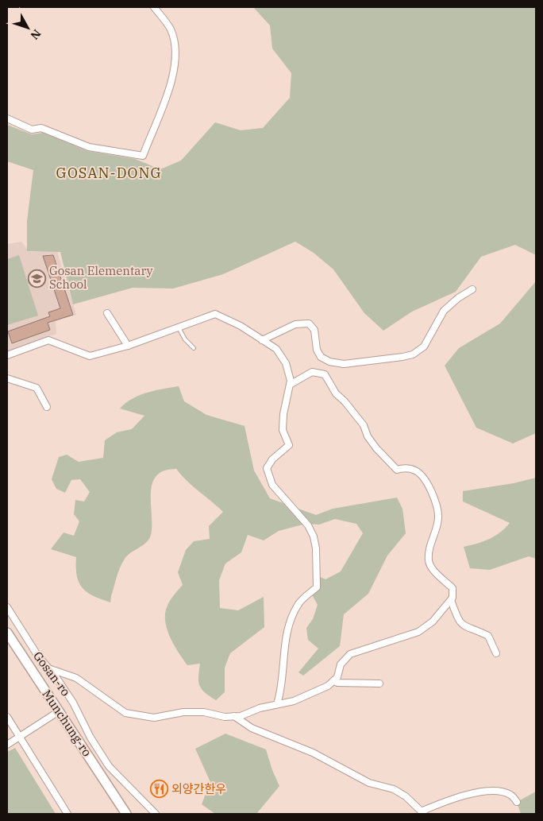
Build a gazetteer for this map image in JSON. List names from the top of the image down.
{
  "streets": {
    "street": ["Gosan-ro", "Munchung-ro"]
  },
  "districts": ["GOSAN-DONG"],
  "places": {
    "school or university": ["Gosan Elementary School"],
    "restaurant": ["외양간한우"]
  },
  "north": "bottom right"
}
